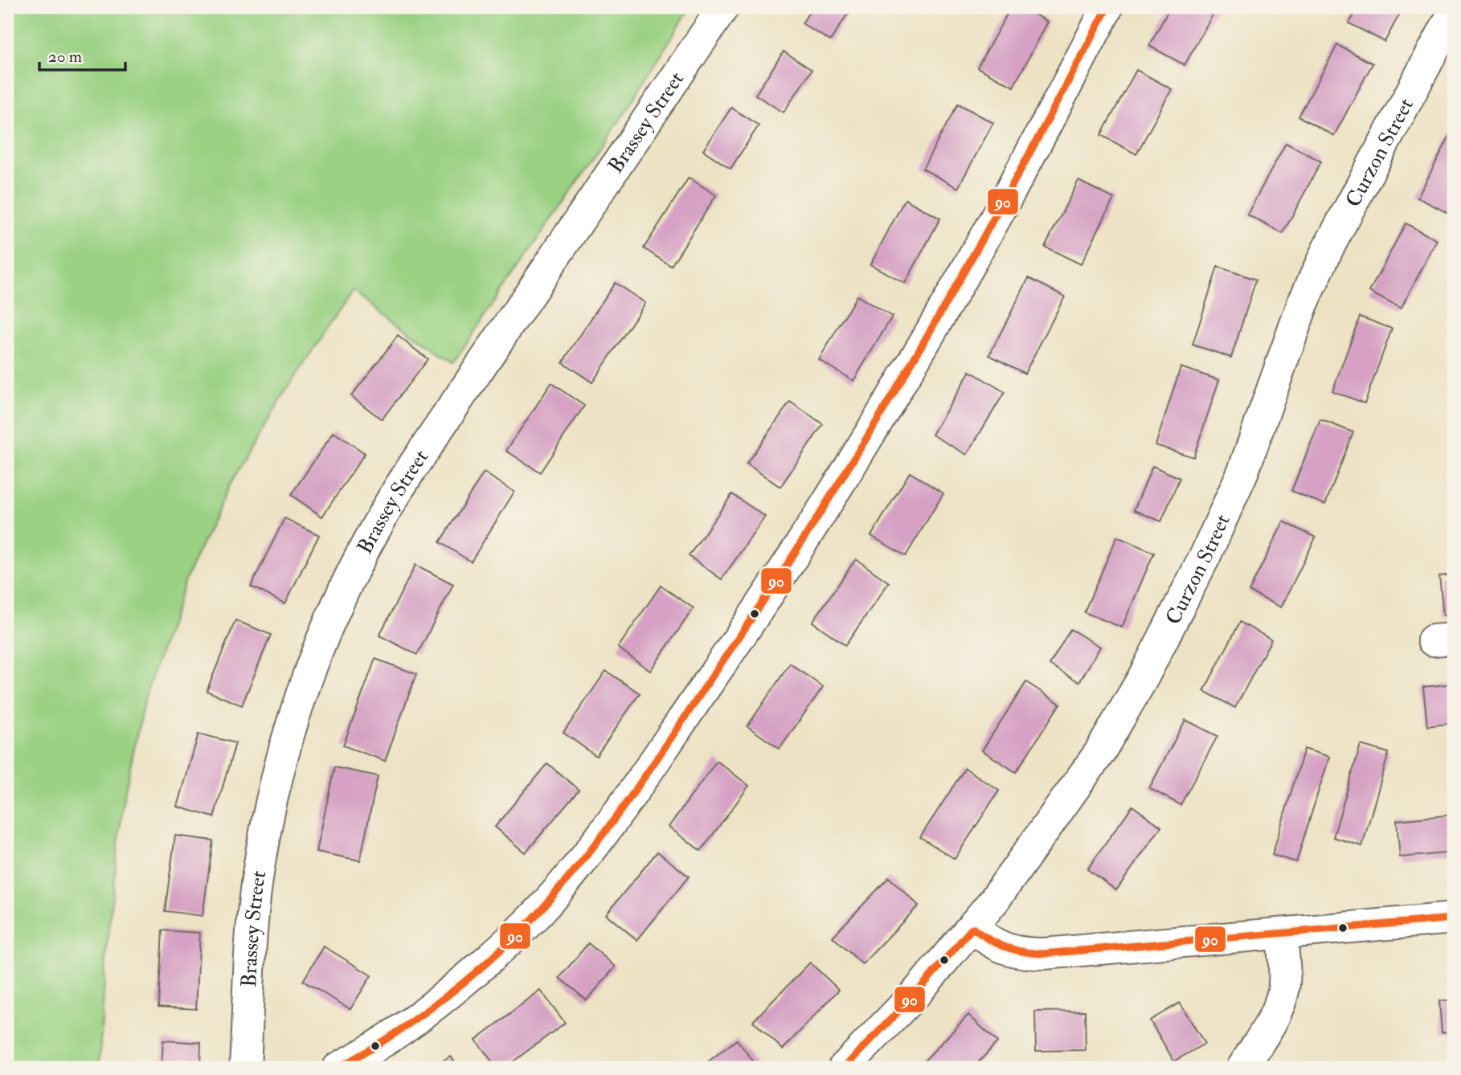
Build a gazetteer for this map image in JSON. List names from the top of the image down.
{
  "streets": {
    "street": ["Brassey Street", "Curzon Street"]
  },
  "lines": ["transit line 90"],
  "scale_bar": "20 m"
}
